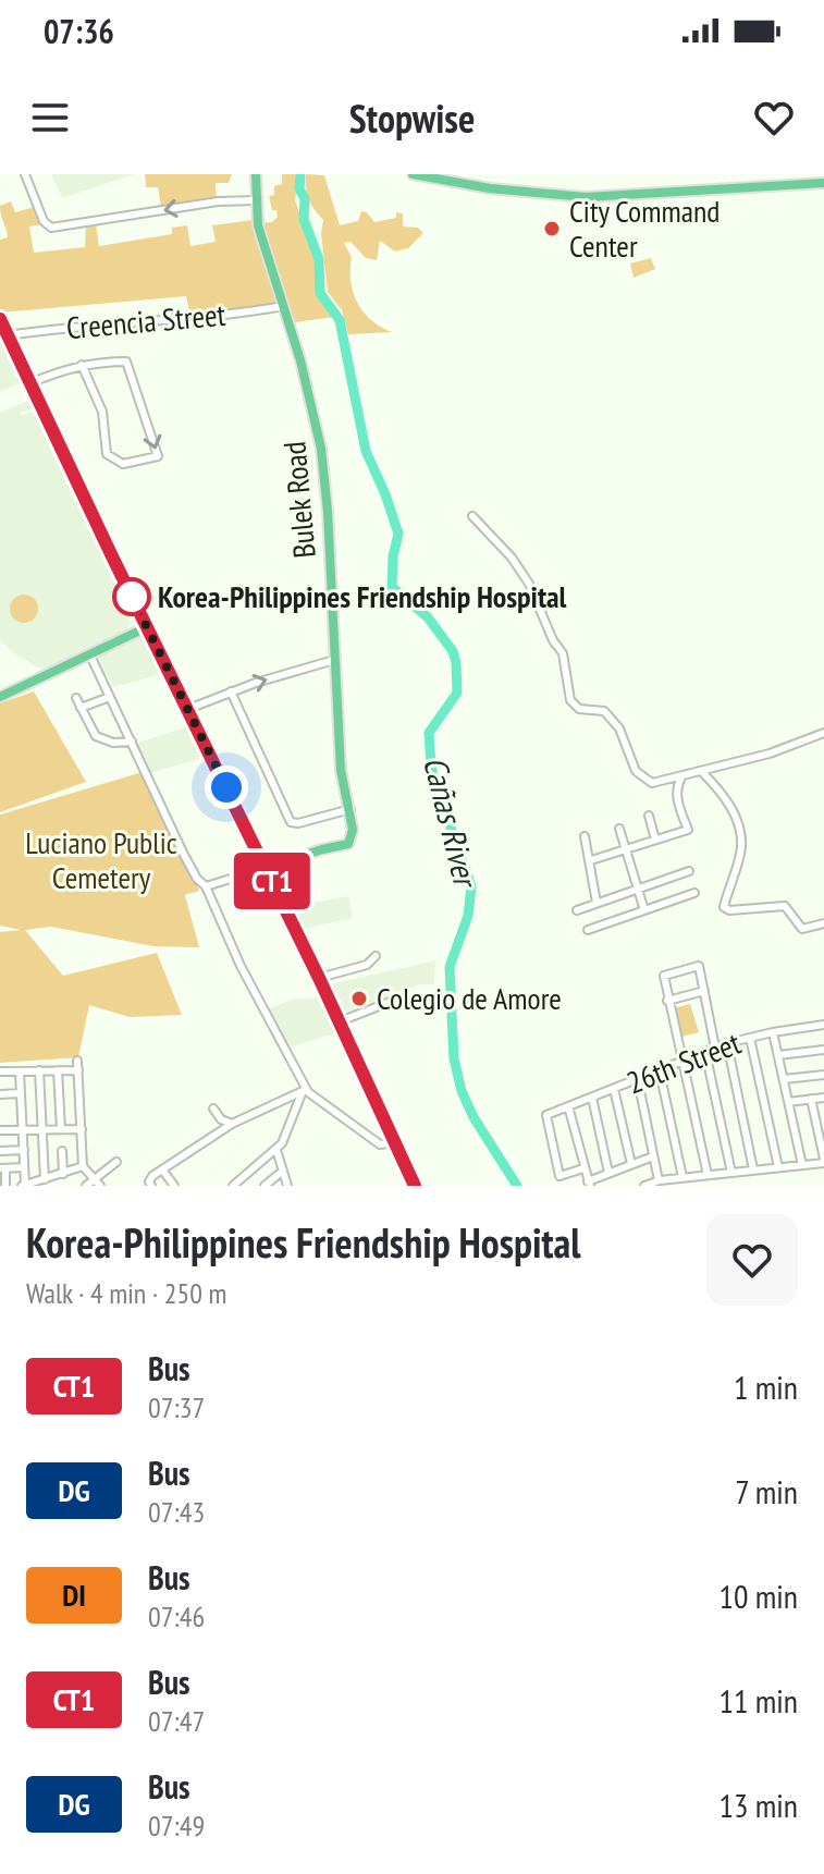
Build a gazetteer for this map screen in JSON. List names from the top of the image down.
{
  "streets": {
    "main road": ["Bulek Road"],
    "street": ["Creencia Street", "26th Street"]
  },
  "crossings": [
    ["Creencia Street", "Bulek Road"]
  ],
  "water": ["Cañas River"],
  "parks": ["Luciano Public Cemetery"],
  "places": ["City Command Center", "Korea-Philippines Friendship Hospital", "Colegio de Amore"],
  "lines": ["bus line CT1"],
  "page": {
    "status": "07:36",
    "header": "Stopwise",
    "on_map": "CT1",
    "heading": ["Korea-Philippines Friendship Hospital", "Walk · 4 min · 250 m"],
    "list": [
      {
        "mark": "CT1",
        "name": "Bus",
        "note": "07:37",
        "value": "1 min"
      },
      {
        "mark": "DG",
        "name": "Bus",
        "note": "07:43",
        "value": "7 min"
      },
      {
        "mark": "DI",
        "name": "Bus",
        "note": "07:46",
        "value": "10 min"
      },
      {
        "mark": "CT1",
        "name": "Bus",
        "note": "07:47",
        "value": "11 min"
      },
      {
        "mark": "DG",
        "name": "Bus",
        "note": "07:49",
        "value": "13 min"
      }
    ]
  }
}
